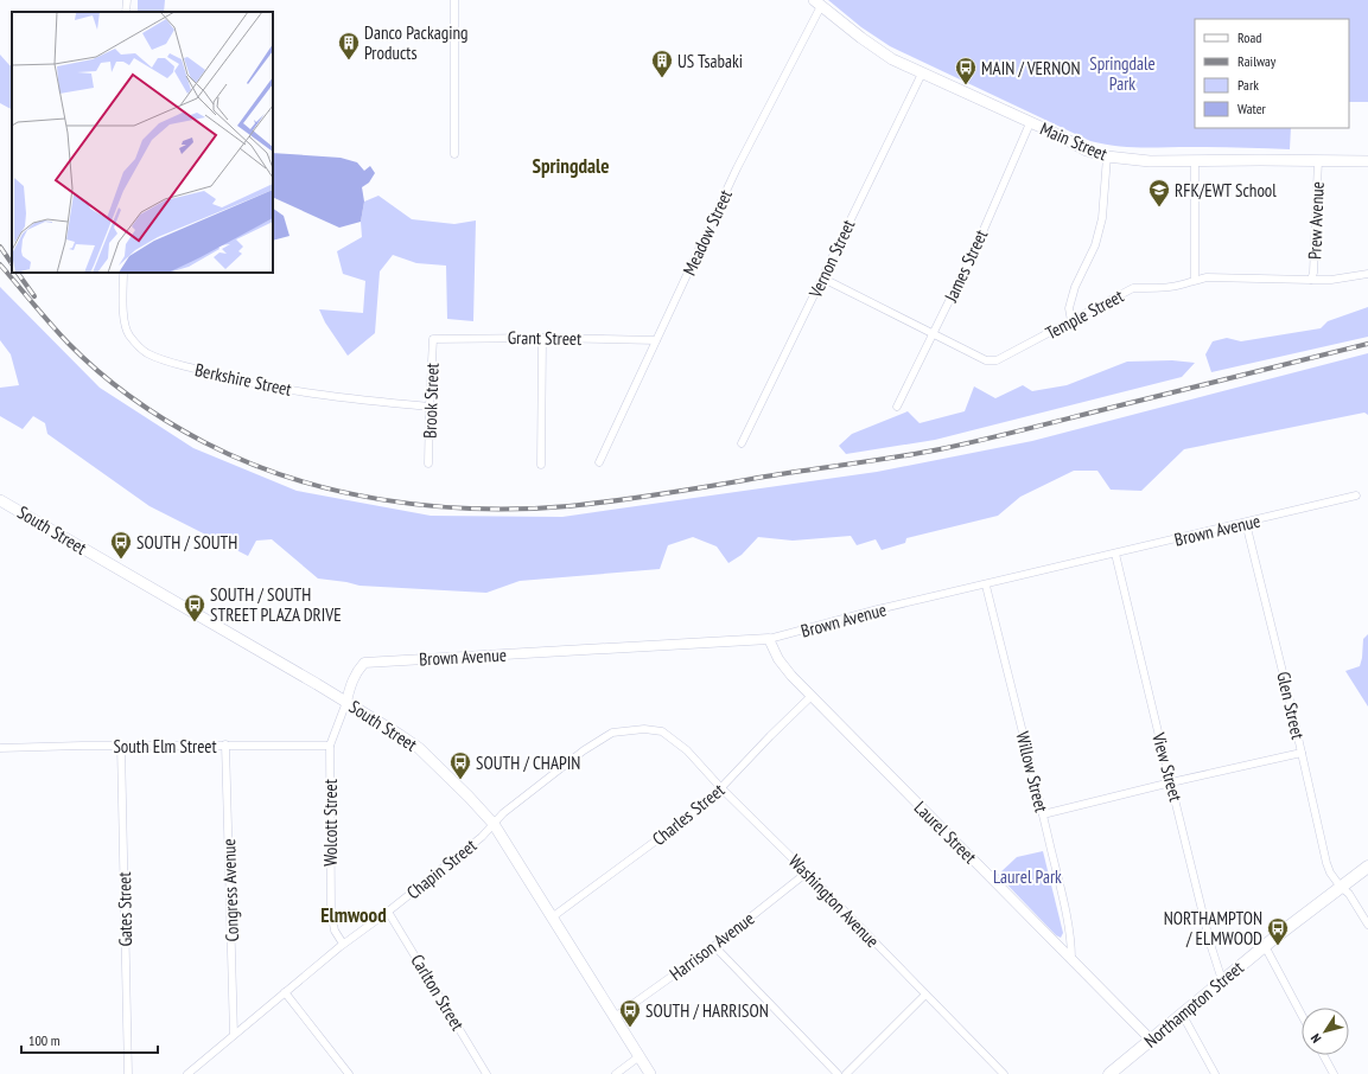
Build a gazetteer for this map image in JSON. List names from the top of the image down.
{
  "streets": {
    "main road": ["Main Street", "South Street", "Northampton Street"],
    "street": [
      "Prew Avenue",
      "Meadow Street",
      "Vernon Street",
      "James Street",
      "Temple Street",
      "Grant Street",
      "Berkshire Street",
      "Brook Street",
      "Brown Avenue",
      "Glen Street",
      "South Elm Street",
      "View Street",
      "Willow Street",
      "Charles Street",
      "Wolcott Street",
      "Laurel Street",
      "Chapin Street",
      "Congress Avenue",
      "Washington Avenue",
      "Gates Street",
      "Harrison Avenue",
      "Carlton Street"
    ]
  },
  "crossings": [
    ["Main Street", "Prew Avenue"],
    ["Main Street", "Meadow Street"],
    ["Main Street", "Vernon Street"],
    ["Main Street", "James Street"],
    ["Prew Avenue", "Temple Street"],
    ["Meadow Street", "Grant Street"],
    ["Vernon Street", "Temple Street"],
    ["James Street", "Temple Street"],
    ["Grant Street", "Brook Street"],
    ["Berkshire Street", "Brook Street"],
    ["South Street", "Brown Avenue"],
    ["South Street", "Charles Street"],
    ["South Street", "Wolcott Street"],
    ["South Street", "Chapin Street"],
    ["South Street", "Harrison Avenue"],
    ["Brown Avenue", "Glen Street"],
    ["Brown Avenue", "View Street"],
    ["Brown Avenue", "Willow Street"],
    ["Brown Avenue", "Wolcott Street"],
    ["Brown Avenue", "Laurel Street"],
    ["Glen Street", "Northampton Street"],
    ["South Elm Street", "Wolcott Street"],
    ["South Elm Street", "Congress Avenue"],
    ["South Elm Street", "Gates Street"],
    ["View Street", "Northampton Street"],
    ["Willow Street", "Laurel Street"],
    ["Charles Street", "Laurel Street"],
    ["Charles Street", "Washington Avenue"],
    ["Wolcott Street", "Chapin Street"],
    ["Laurel Street", "Northampton Street"],
    ["Chapin Street", "Congress Avenue"],
    ["Chapin Street", "Washington Avenue"],
    ["Chapin Street", "Carlton Street"],
    ["Washington Avenue", "Harrison Avenue"]
  ],
  "districts": ["Springdale", "Elmwood"],
  "parks": ["Springdale Park", "Laurel Park"],
  "places": {
    "building": ["Danco Packaging Products", "US Tsabaki"],
    "bus stop": [
      "MAIN / VERNON",
      "SOUTH / SOUTH",
      "SOUTH / SOUTH STREET PLAZA DRIVE",
      "SOUTH / CHAPIN",
      "NORTHAMPTON / ELMWOOD",
      "SOUTH / HARRISON"
    ],
    "school or university": ["RFK/EWT School"]
  },
  "legend": [
    "Road",
    "Railway",
    "Park",
    "Water"
  ],
  "scale_bar": "100 m",
  "north": "bottom left"
}
